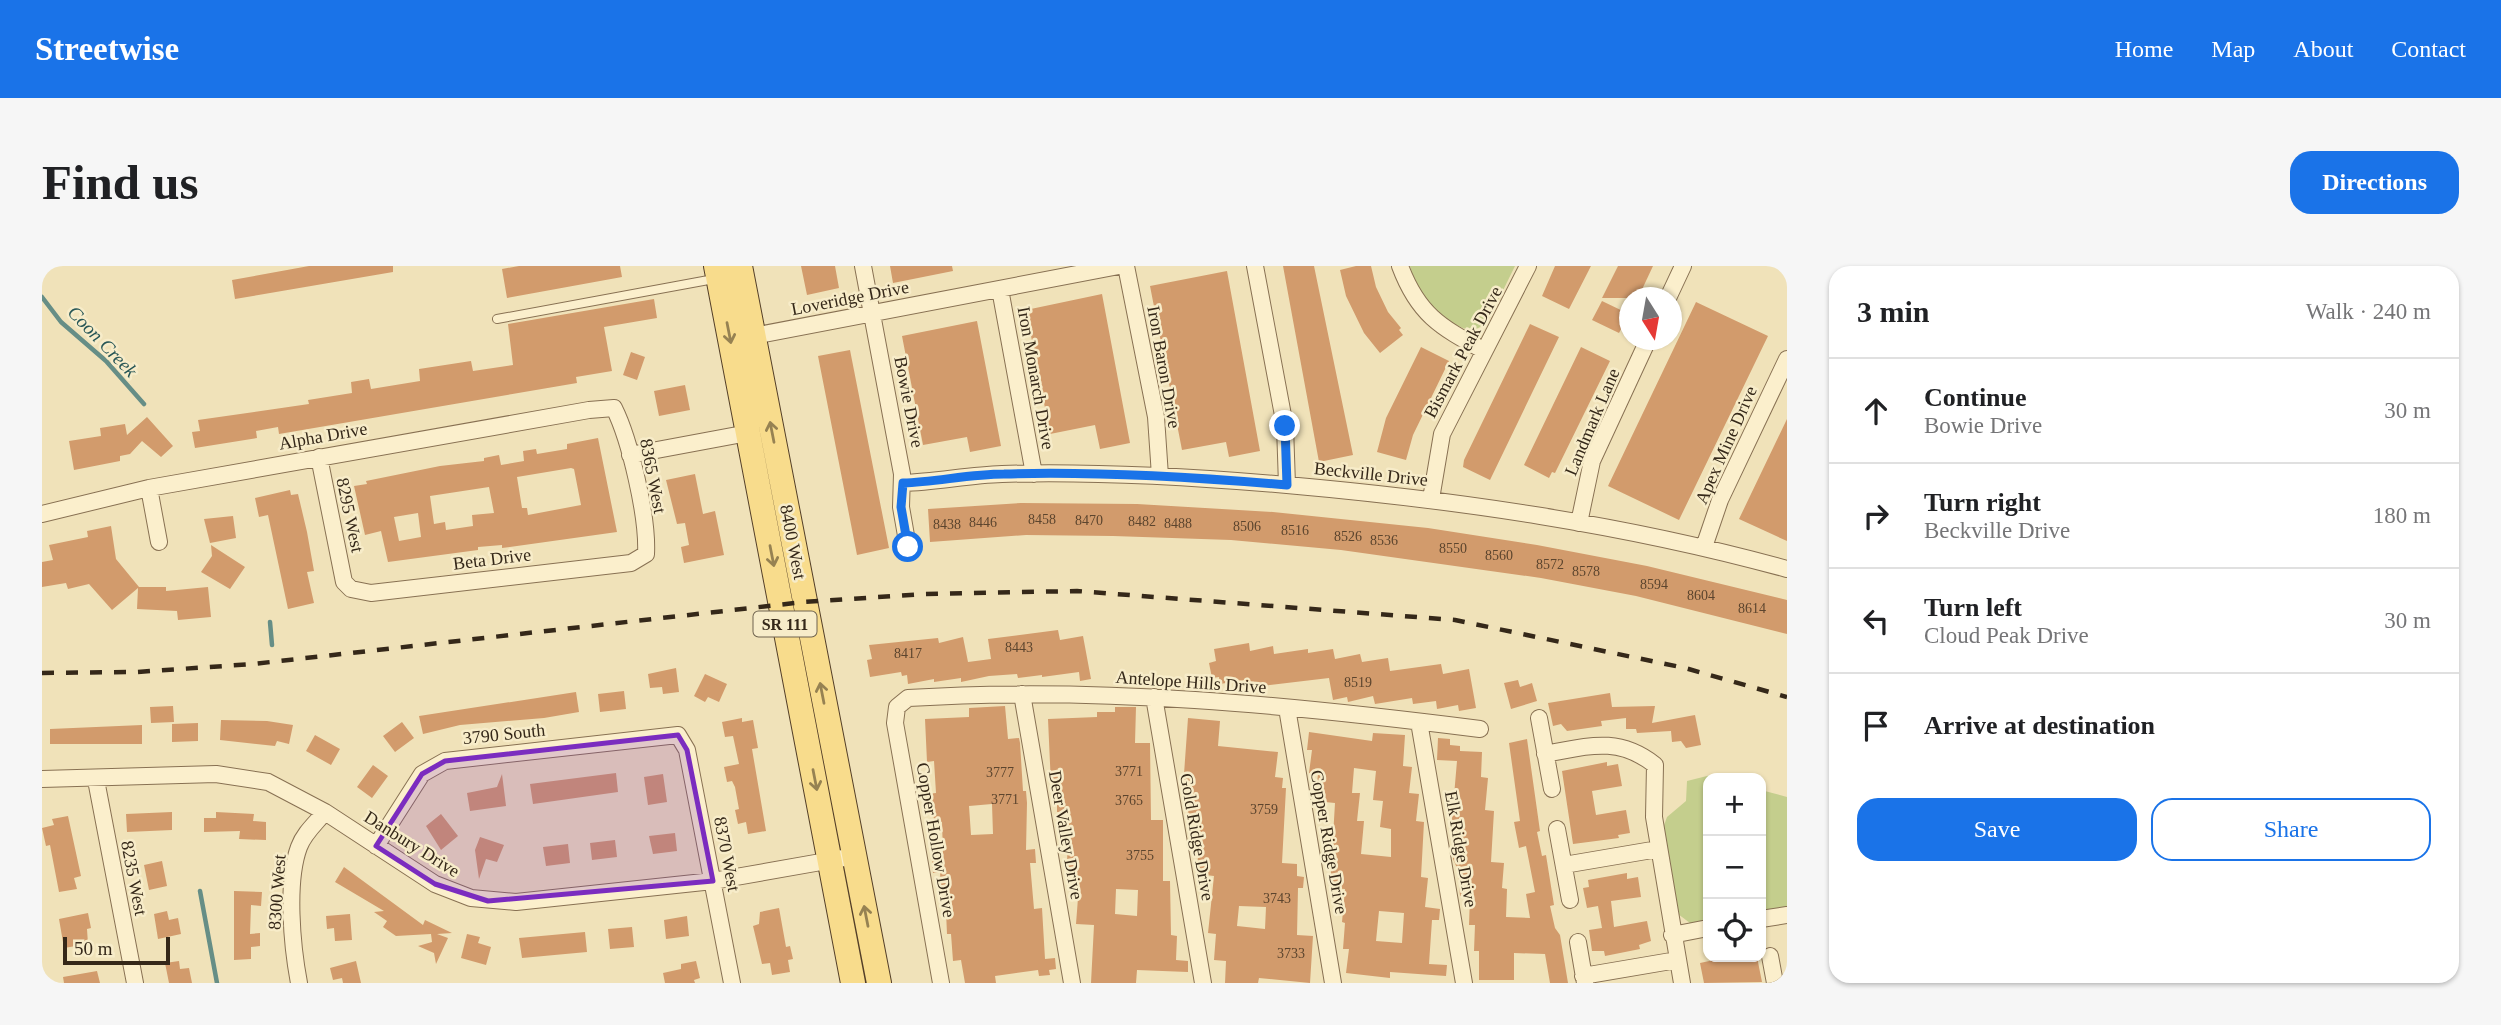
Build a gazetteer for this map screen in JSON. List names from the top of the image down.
{
  "streets": {
    "main road": ["8400 West", "SR 111"],
    "street": [
      "Loveridge Drive",
      "Bismark Peak Drive",
      "Iron Baron Drive",
      "Iron Monarch Drive",
      "Bowie Drive",
      "Landmark Lane",
      "Alpha Drive",
      "Apex Mine Drive",
      "Beckville Drive",
      "8365 West",
      "8295 West",
      "Beta Drive",
      "Antelope Hills Drive",
      "3790 South",
      "Deer Valley Drive",
      "Gold Ridge Drive",
      "Copper Hollow Drive",
      "Copper Ridge Drive",
      "Danbury Drive",
      "Elk Ridge Drive",
      "8370 West",
      "8235 West",
      "8300 West"
    ]
  },
  "crossings": [
    ["Loveridge Drive", "Iron Monarch Drive"],
    ["Loveridge Drive", "Bowie Drive"],
    ["Loveridge Drive", "8400 West"],
    ["Bismark Peak Drive", "Beckville Drive"],
    ["Iron Baron Drive", "Beckville Drive"],
    ["Iron Monarch Drive", "Beckville Drive"],
    ["Bowie Drive", "Beckville Drive"],
    ["Landmark Lane", "Beckville Drive"],
    ["Alpha Drive", "8365 West"],
    ["Alpha Drive", "8295 West"],
    ["Apex Mine Drive", "Beckville Drive"],
    ["8365 West", "Beta Drive"],
    ["8295 West", "Beta Drive"],
    ["8400 West", "Danbury Drive"],
    ["Antelope Hills Drive", "Deer Valley Drive"],
    ["Antelope Hills Drive", "Gold Ridge Drive"],
    ["Antelope Hills Drive", "Copper Hollow Drive"],
    ["Antelope Hills Drive", "Copper Ridge Drive"],
    ["Antelope Hills Drive", "Elk Ridge Drive"],
    ["3790 South", "Danbury Drive"],
    ["3790 South", "8370 West"],
    ["Danbury Drive", "8370 West"],
    ["Danbury Drive", "8235 West"],
    ["Danbury Drive", "8300 West"]
  ],
  "water": ["Coon Creek"],
  "house_numbers": [
    "8458",
    "8470",
    "8482",
    "8446",
    "8488",
    "8438",
    "8506",
    "8516",
    "8526",
    "8536",
    "8550",
    "8560",
    "8572",
    "8578",
    "8594",
    "8604",
    "8614",
    "8443",
    "8417",
    "8519",
    "3771",
    "3777",
    "3771",
    "3765",
    "3759",
    "3755",
    "3743",
    "3733"
  ],
  "scale_bar": "50 m",
  "north": "bottom",
  "page": {
    "header": "Streetwise",
    "nav": [
      "Home",
      "Map",
      "About",
      "Contact"
    ],
    "buttons": [
      "Directions",
      ["Save", "Share"]
    ],
    "title": "Find us",
    "heading": ["3 min", "Walk · 240 m"],
    "list": [
      ["Continue", "Bowie Drive", "30 m"],
      ["Turn right", "Beckville Drive", "180 m"],
      ["Turn left", "Cloud Peak Drive", "30 m"],
      "Arrive at destination"
    ],
    "map_buttons": ["+", "−"],
    "scale": "50 m"
  }
}
